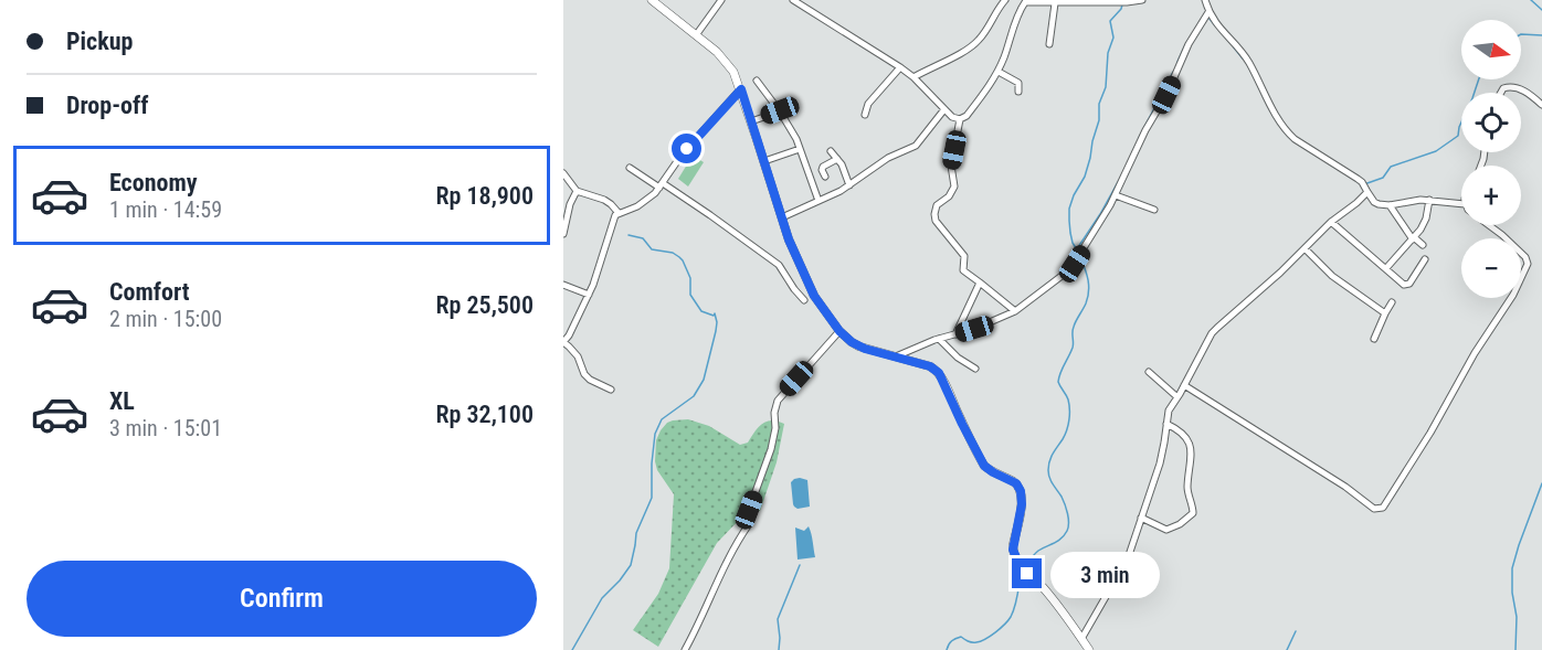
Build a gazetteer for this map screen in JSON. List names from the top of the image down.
{
  "north": "right",
  "page": {
    "banner": ["Pickup", "Drop-off"],
    "map_buttons": ["+", "−"],
    "list": [
      {
        "name": "Economy",
        "note": "1 min · 14:59",
        "value": "Rp 18,900"
      },
      {
        "name": "Comfort",
        "note": "2 min · 15:00",
        "value": "Rp 25,500"
      },
      {
        "name": "XL",
        "note": "3 min · 15:01",
        "value": "Rp 32,100"
      }
    ],
    "buttons": "Confirm",
    "bubble": "3 min"
  }
}
